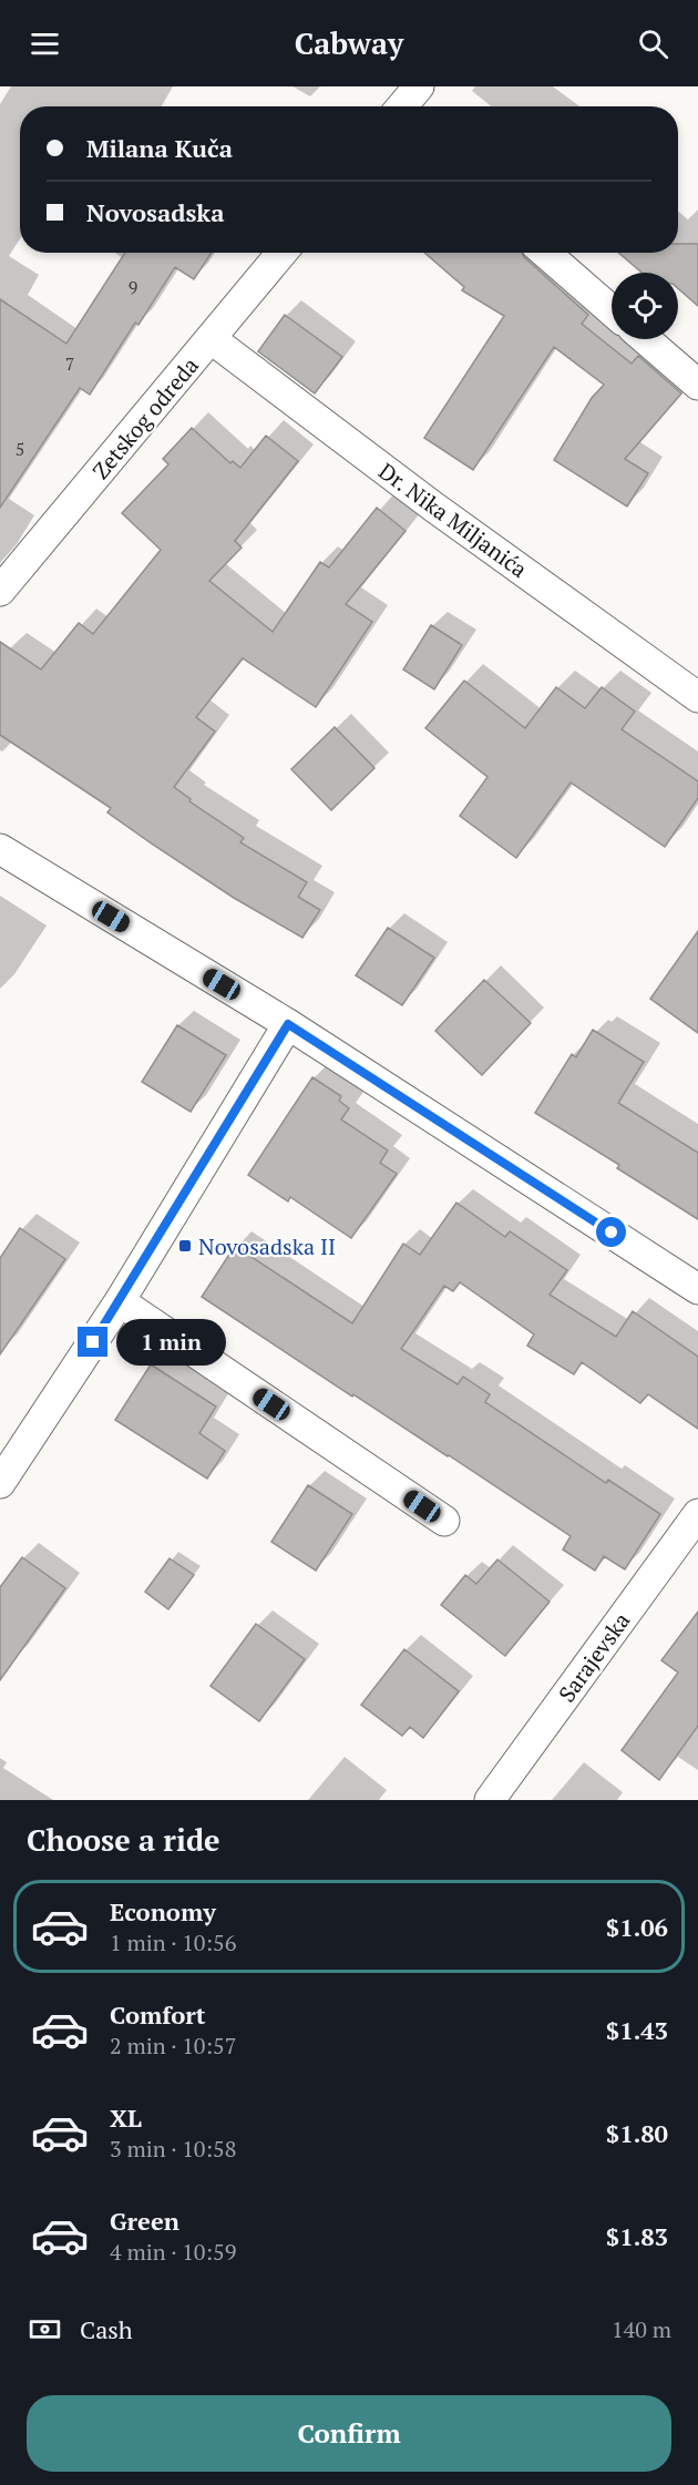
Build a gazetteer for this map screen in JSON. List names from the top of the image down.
{
  "streets": {
    "street": ["Zetskog odreda", "Dr. Nika Miljanića", "Sarajevska"]
  },
  "crossings": [
    ["Zetskog odreda", "Dr. Nika Miljanića"]
  ],
  "places": {
    "transit": ["Novosadska II"]
  },
  "house_numbers": ["9", "7", "5"],
  "page": {
    "header": "Cabway",
    "banner": ["Milana Kuča", "Novosadska"],
    "bubble": "1 min",
    "heading": "Choose a ride",
    "list": [
      {
        "name": "Economy",
        "note": "1 min · 10:56",
        "value": "$1.06"
      },
      {
        "name": "Comfort",
        "note": "2 min · 10:57",
        "value": "$1.43"
      },
      {
        "name": "XL",
        "note": "3 min · 10:58",
        "value": "$1.80"
      },
      {
        "name": "Green",
        "note": "4 min · 10:59",
        "value": "$1.83"
      }
    ],
    "pay": ["Cash", "140 m"],
    "buttons": "Confirm"
  }
}
